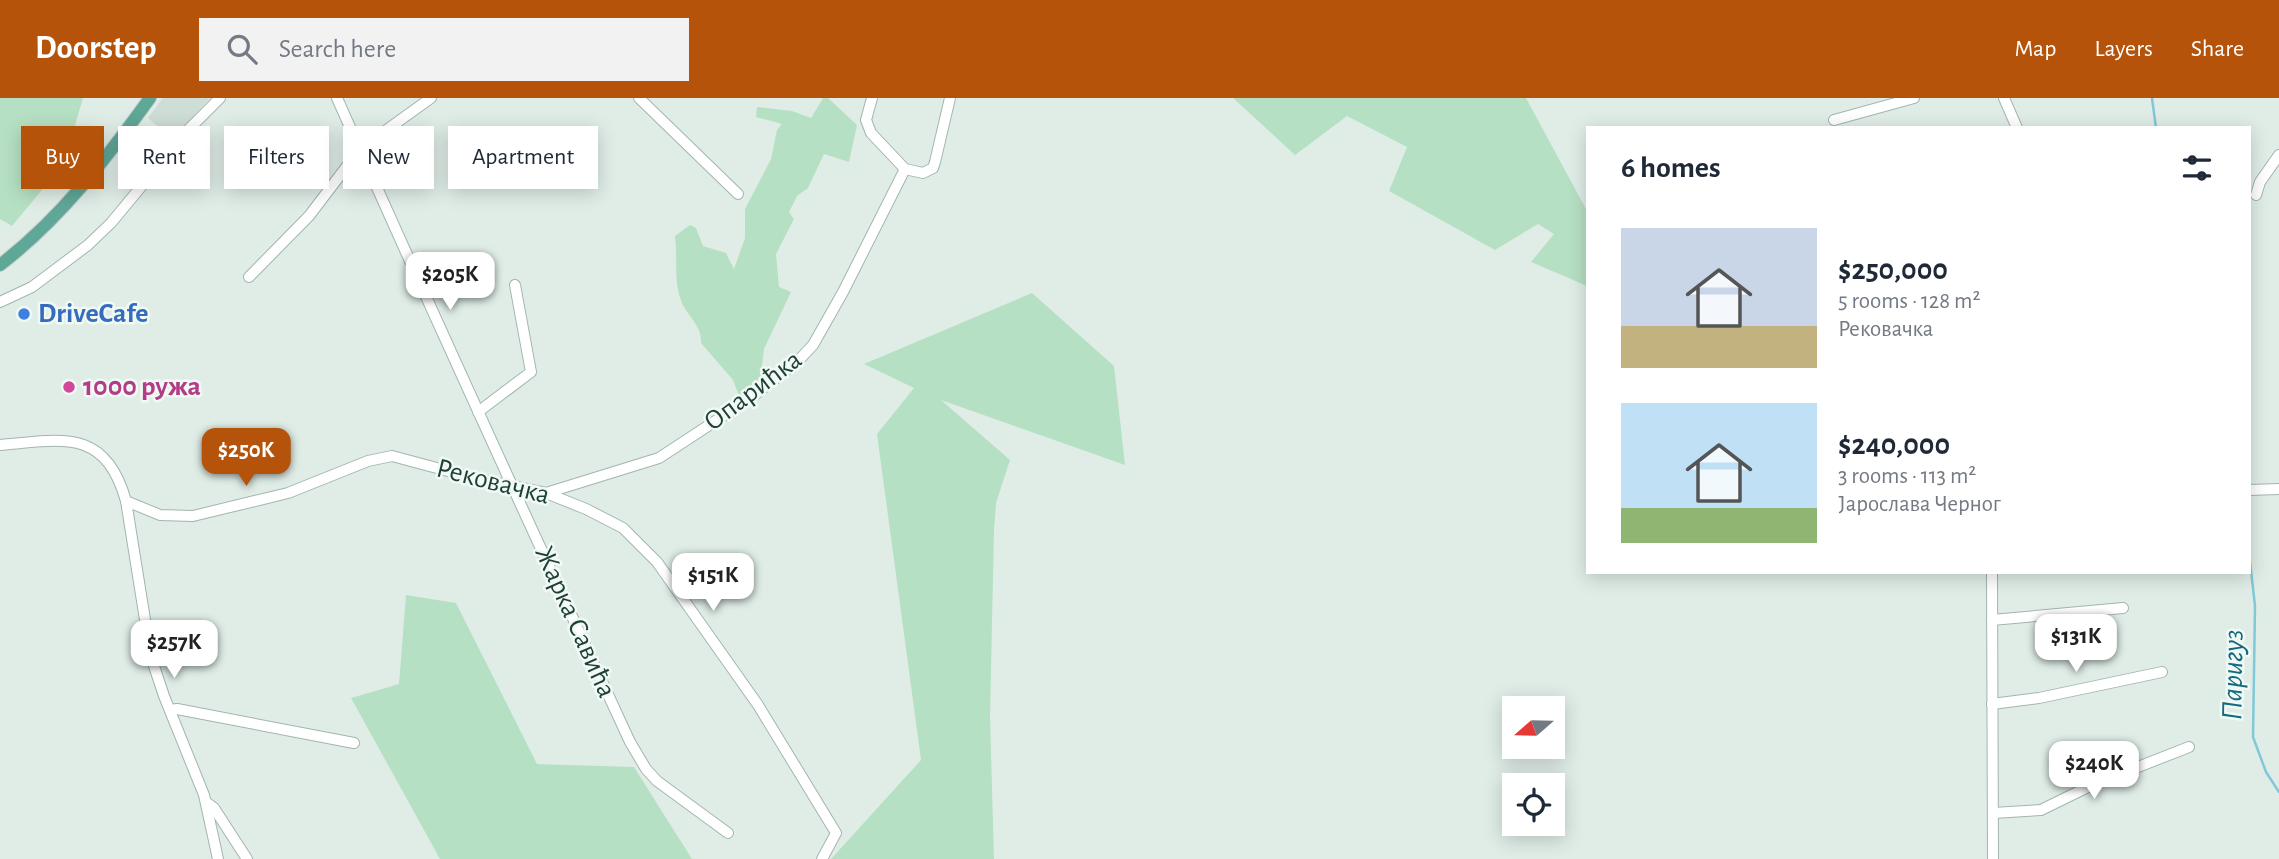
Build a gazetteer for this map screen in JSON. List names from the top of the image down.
{
  "streets": {
    "street": ["Опарићка", "Рековачка", "Жарка Савића"]
  },
  "crossings": [
    ["Опарићка", "Рековачка"],
    ["Рековачка", "Жарка Савића"]
  ],
  "water": ["Паригуз"],
  "places": ["DriveCafe", "1000 ружа"],
  "north": "left",
  "page": {
    "header": "Doorstep",
    "search": "Search here",
    "nav": ["Map", "Layers", "Share"],
    "chip": [
      "Buy",
      "Rent",
      "Filters",
      "New",
      "Apartment"
    ],
    "heading": "6 homes",
    "list": [
      {
        "name": "$250,000",
        "note": "5 rooms · 128 m² · Рековачка"
      },
      {
        "name": "$240,000",
        "note": "3 rooms · 113 m² · Јарослава Черног"
      }
    ],
    "price": [
      "$205K",
      "$250K",
      "$151K",
      "$131K",
      "$257K",
      "$240K"
    ]
  }
}
